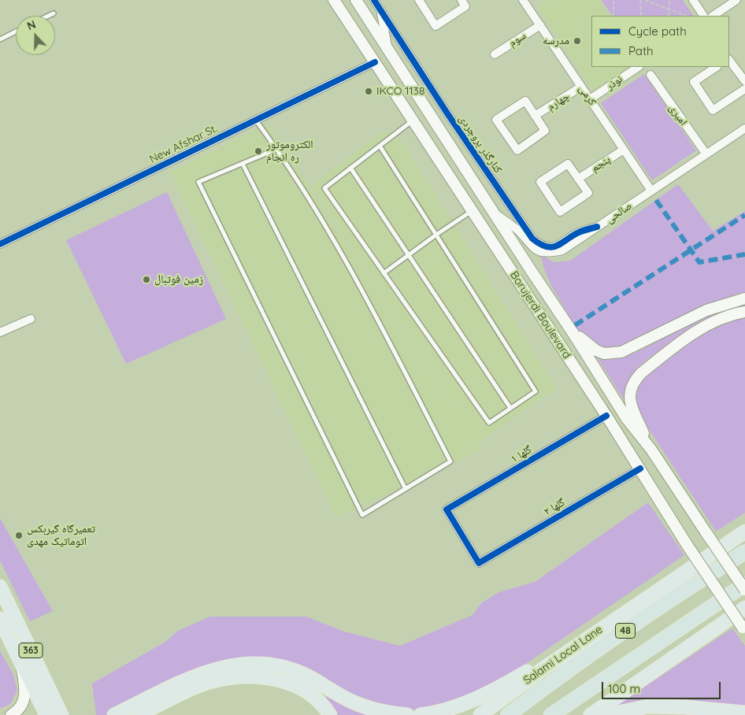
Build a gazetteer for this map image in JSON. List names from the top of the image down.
{
  "streets": {
    "highway": ["48"],
    "main road": ["Borujerdi Boulevard", "363", "Salami Local Lane"],
    "street": [
      "سوم",
      "نوذر",
      "کرمی",
      "چهارم",
      "امیری",
      "New Afshar St.",
      "کنارگذر بروجردی",
      "پنجم",
      "صالحی",
      "گلها ۱",
      "گلها ۲"
    ]
  },
  "crossings": [
    ["سوم", "کرمی"],
    ["نوذر", "کرمی"],
    ["کرمی", "چهارم"],
    ["کرمی", "پنجم"],
    ["کرمی", "صالحی"],
    ["امیری", "صالحی"],
    ["New Afshar St.", "Borujerdi Boulevard"],
    ["کنارگذر بروجردی", "صالحی"],
    ["صالحی", "Borujerdi Boulevard"],
    ["Borujerdi Boulevard", "گلها ۱"],
    ["Borujerdi Boulevard", "گلها ۲"],
    ["گلها ۱", "گلها ۲"]
  ],
  "places": [
    "مدرسه",
    "IKCO 1138",
    "الکتروموتور ره انجام",
    "زمین فوتبال",
    "تعمیرگاه گیربکس اتوماتیک مهدی"
  ],
  "legend": ["Cycle path", "Path"],
  "scale_bar": "100 m",
  "north": "top"
}
